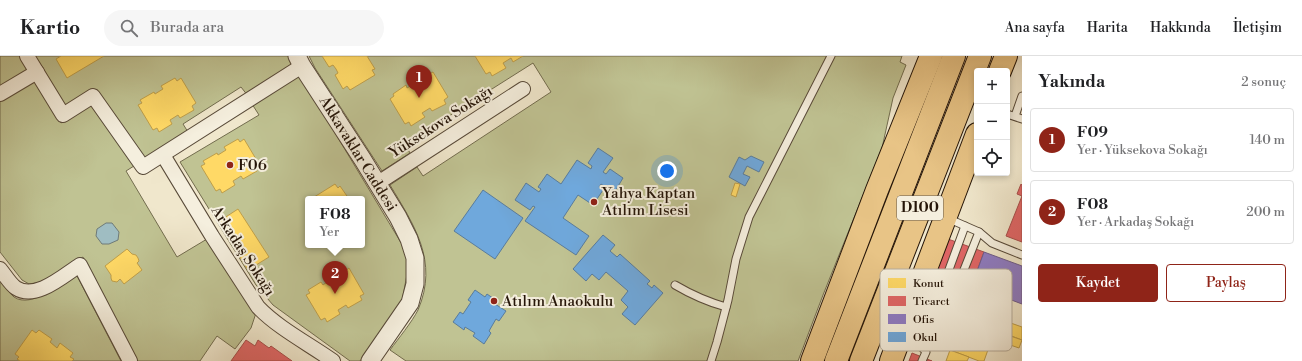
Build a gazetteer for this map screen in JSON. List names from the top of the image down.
{
  "streets": {
    "highway": ["D100"],
    "street": ["Yüksekova Sokağı", "Akkavaklar Caddesi", "Arkadaş Sokağı"]
  },
  "crossings": [
    ["Yüksekova Sokağı", "Akkavaklar Caddesi"]
  ],
  "places": ["F06", "Yahya Kaptan Atılım Lisesi", "Atılım Anaokulu"],
  "legend": [
    "Konut",
    "Ticaret",
    "Ofis",
    "Okul"
  ],
  "page": {
    "header": "Kartio",
    "search": "Burada ara",
    "nav": [
      "Ana sayfa",
      "Harita",
      "Hakkında",
      "İletişim"
    ],
    "heading": ["Yakında", "2 sonuç"],
    "pins": ["1", "2"],
    "map_buttons": ["+", "−"],
    "list": [
      {
        "mark": "1",
        "name": "F09",
        "note": "Yer · Yüksekova Sokağı",
        "value": "140 m"
      },
      {
        "mark": "2",
        "name": "F08",
        "note": "Yer · Arkadaş Sokağı",
        "value": "200 m"
      }
    ],
    "popup": ["F08", "Yer"],
    "buttons": ["Kaydet", "Paylaş"]
  }
}
